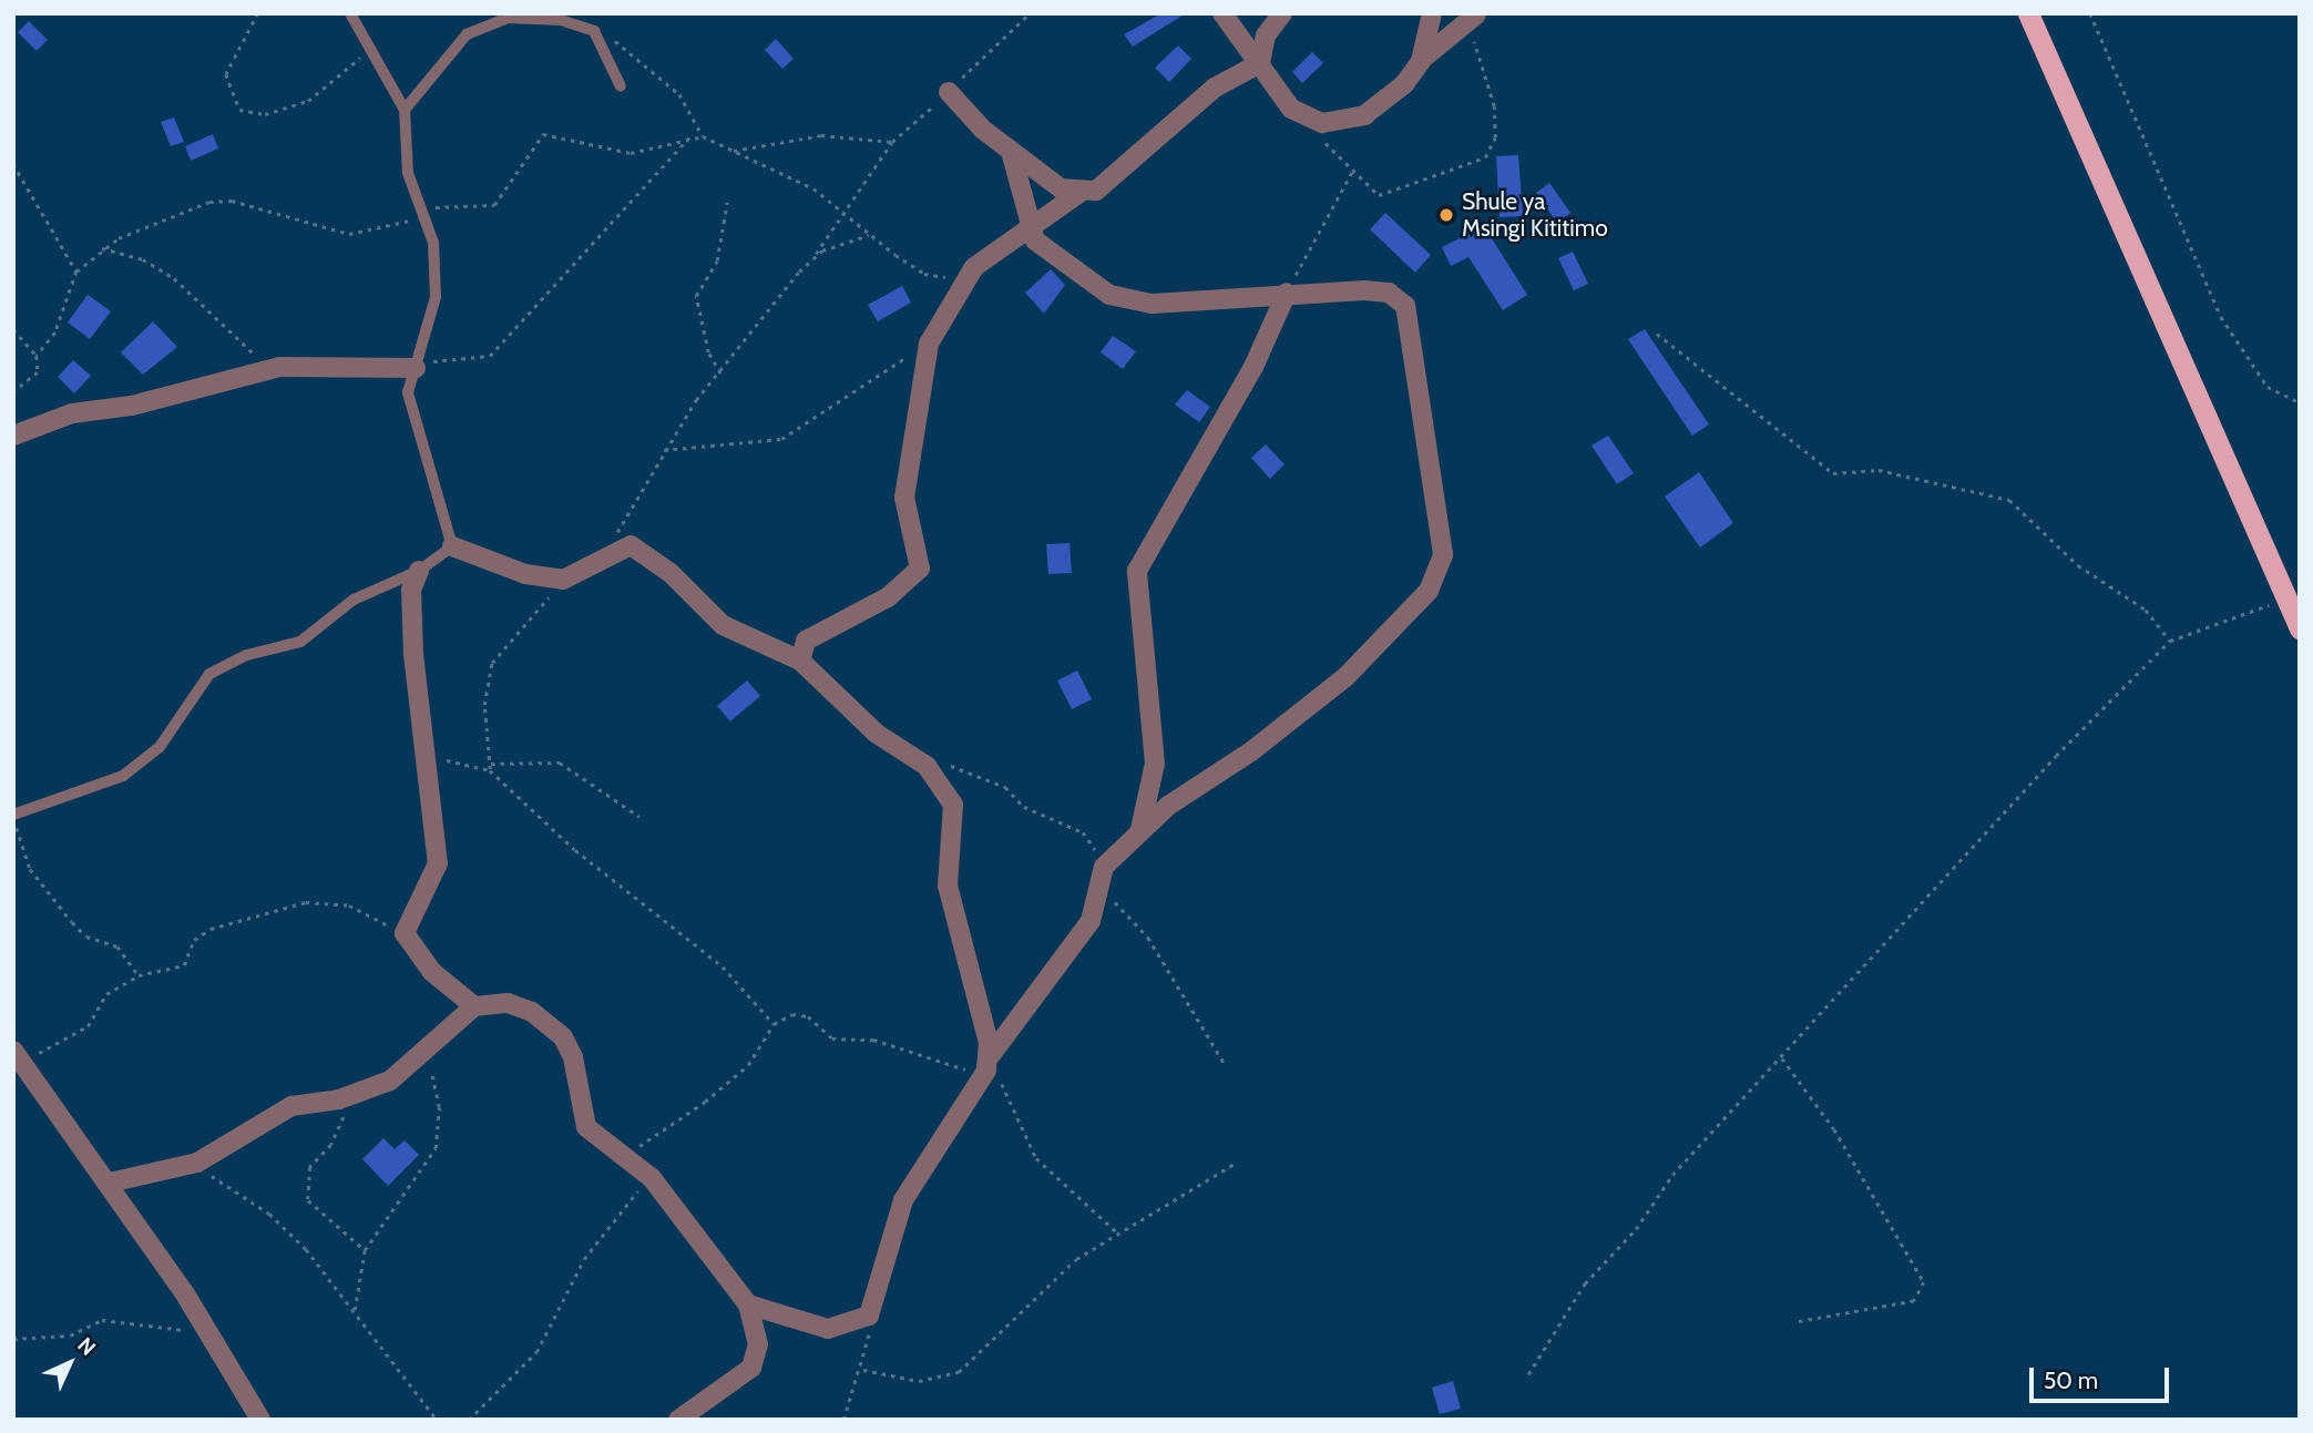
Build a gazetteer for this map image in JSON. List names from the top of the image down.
{
  "places": ["Shule ya Msingi Kititimo"],
  "scale_bar": "50 m",
  "north": "top right"
}
